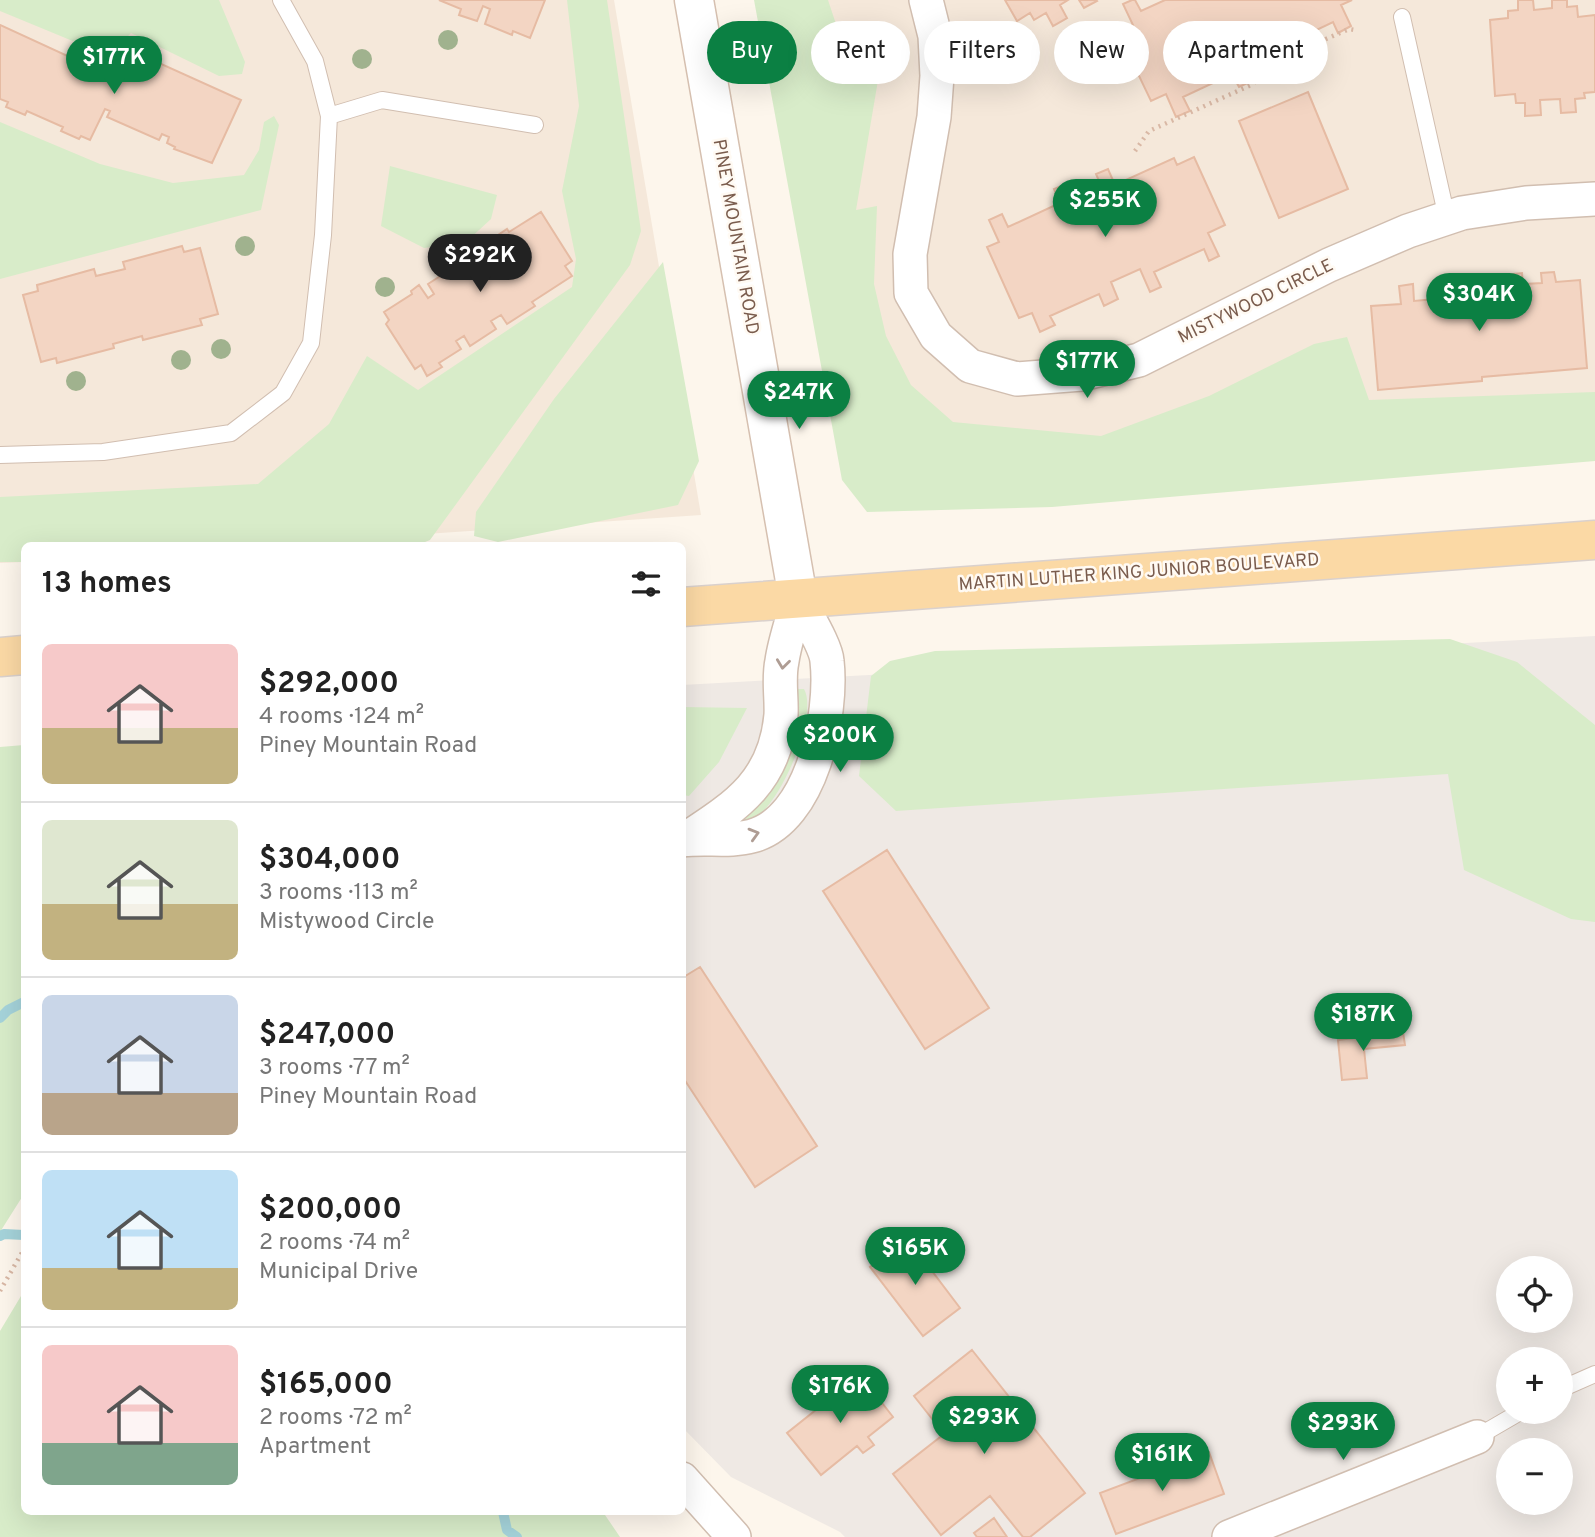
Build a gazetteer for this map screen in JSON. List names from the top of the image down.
{
  "streets": {
    "main road": ["MARTIN LUTHER KING JUNIOR BOULEVARD"],
    "street": ["PINEY MOUNTAIN ROAD", "MISTYWOOD CIRCLE"]
  },
  "crossings": [
    ["PINEY MOUNTAIN ROAD", "MARTIN LUTHER KING JUNIOR BOULEVARD"]
  ],
  "page": {
    "chip": [
      "Buy",
      "Rent",
      "Filters",
      "New",
      "Apartment"
    ],
    "price": [
      "$177K",
      "$255K",
      "$292K",
      "$304K",
      "$177K",
      "$247K",
      "$200K",
      "$187K",
      "$165K",
      "$176K",
      "$293K",
      "$293K",
      "$161K"
    ],
    "heading": "13 homes",
    "list": [
      {
        "name": "$292,000",
        "note": "4 rooms · 124 m² · Piney Mountain Road"
      },
      {
        "name": "$304,000",
        "note": "3 rooms · 113 m² · Mistywood Circle"
      },
      {
        "name": "$247,000",
        "note": "3 rooms · 77 m² · Piney Mountain Road"
      },
      {
        "name": "$200,000",
        "note": "2 rooms · 74 m² · Municipal Drive"
      },
      {
        "name": "$165,000",
        "note": "2 rooms · 72 m² · Apartment"
      }
    ],
    "map_buttons": ["+", "−"]
  }
}
